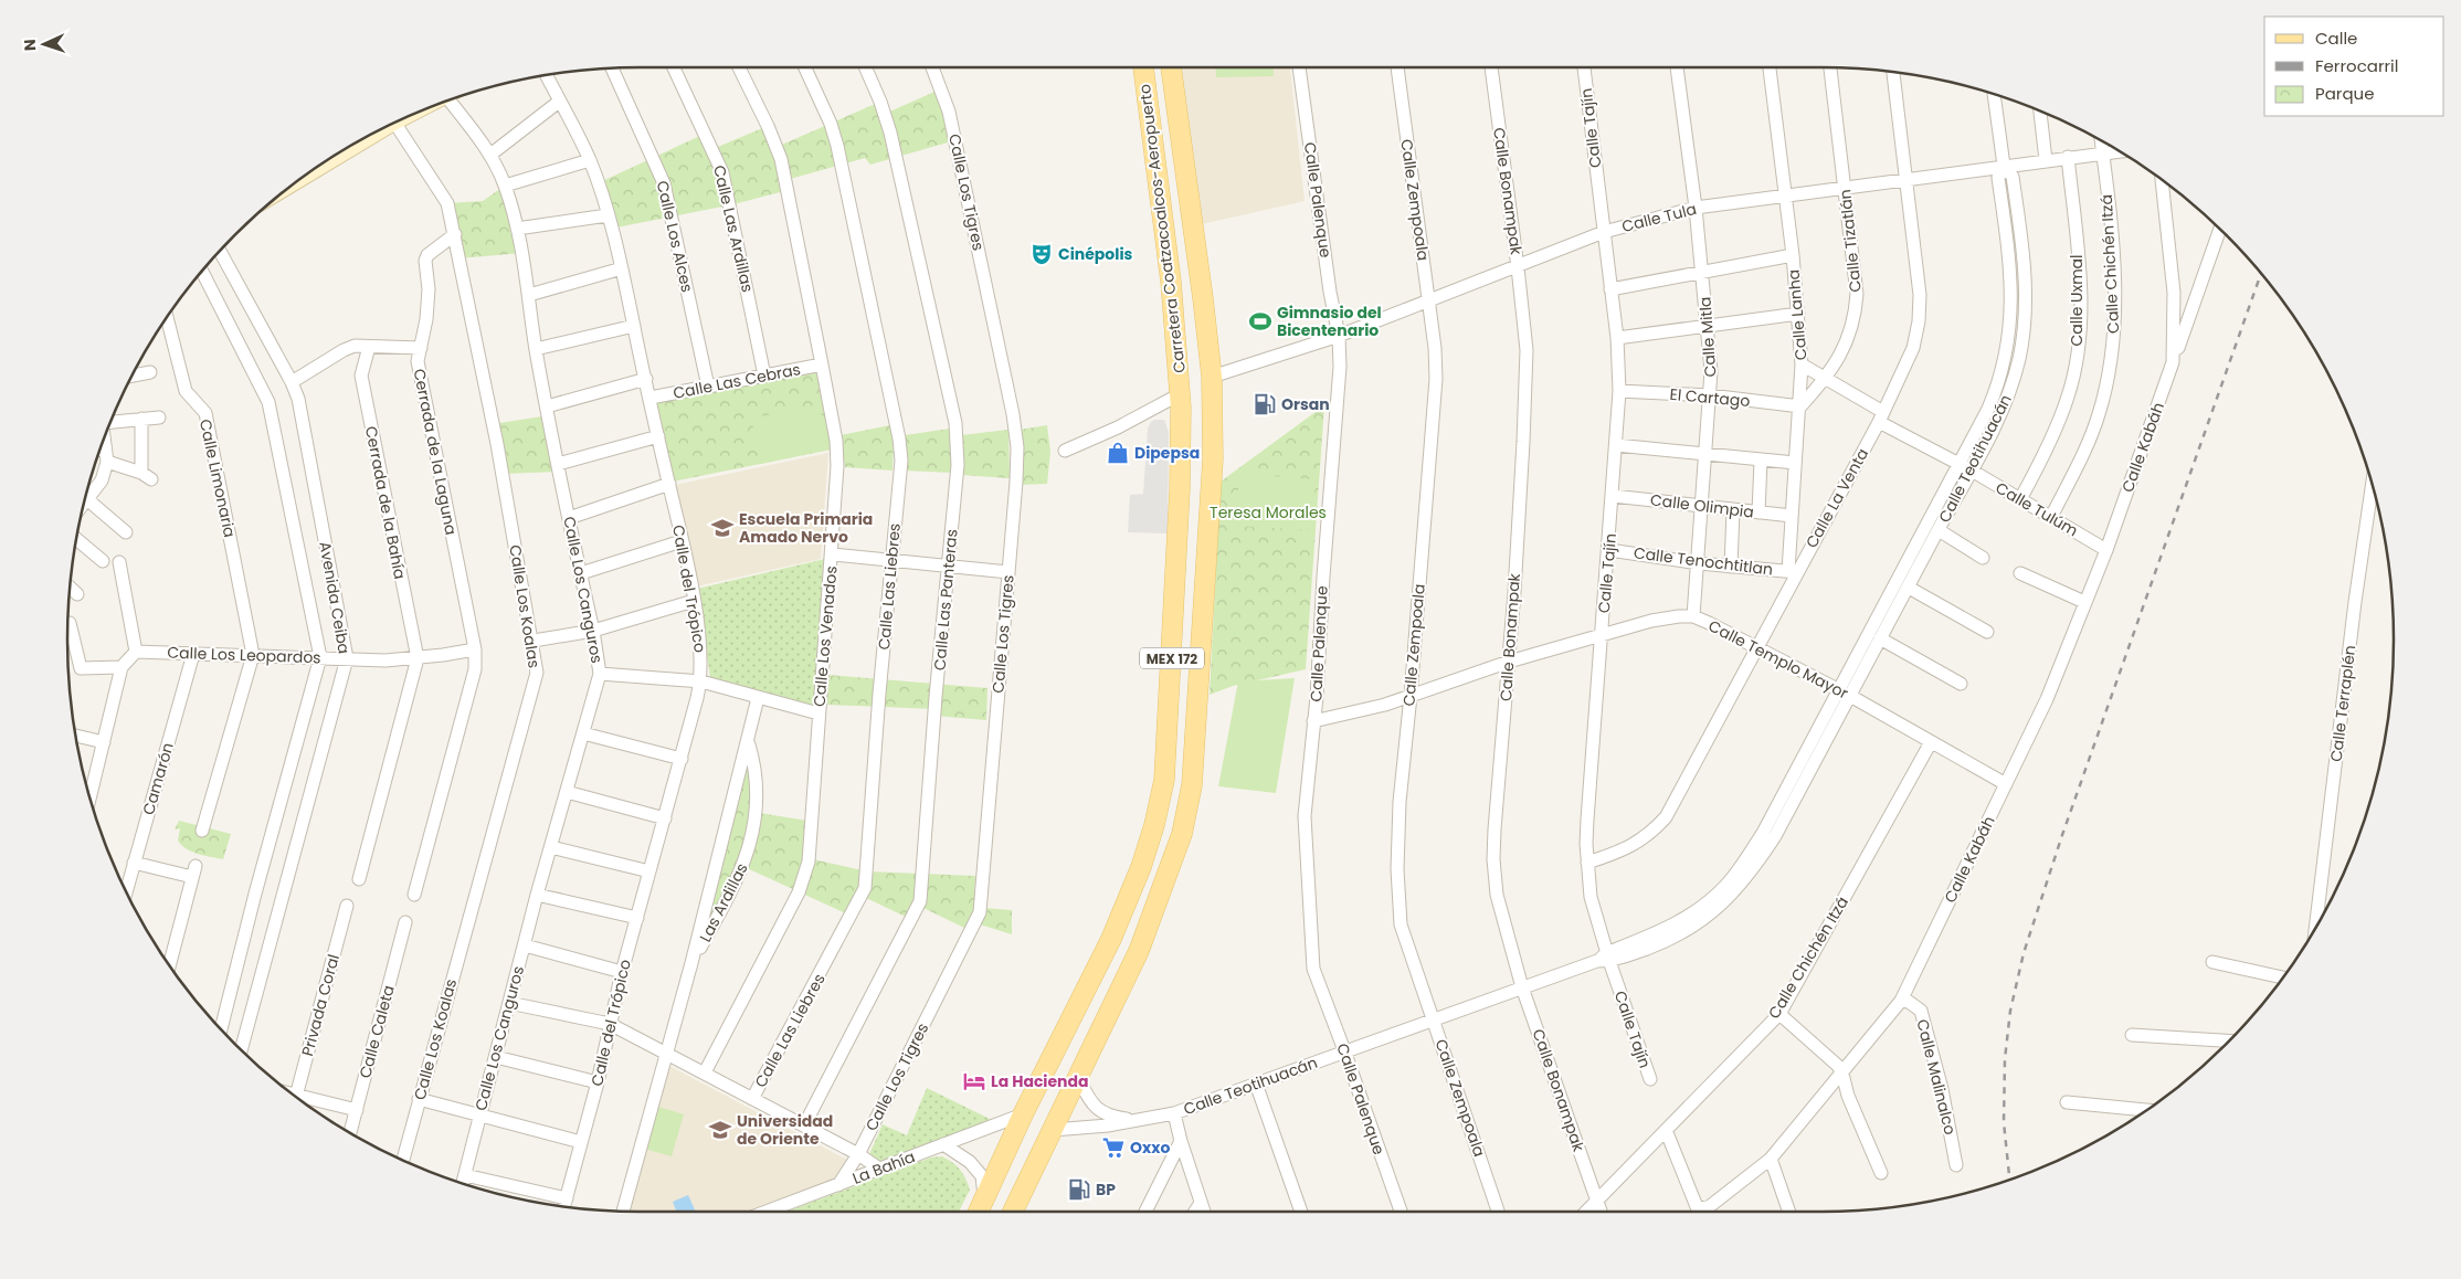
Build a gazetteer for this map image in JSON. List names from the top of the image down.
{
  "streets": {
    "main road": ["Carretera Coatzacoalcos-Aeropuerto", "MEX 172"],
    "street": [
      "Calle Tajín",
      "Calle Bonampak",
      "Calle Los Tigres",
      "Calle Palenque",
      "Calle Zempoala",
      "Calle Tula",
      "Calle Las Ardillas",
      "Calle Los Alces",
      "Calle Tizatlán",
      "Calle Chichén Itzá",
      "Calle Uxmal",
      "Calle Lanha",
      "Calle Mitla",
      "Calle Las Cebras",
      "El Cartago",
      "Calle Kabáh",
      "Cerrada de la Laguna",
      "Calle Teotihuacán",
      "Calle Limonaria",
      "Calle La Venta",
      "Cerrada de la Bahía",
      "Calle Olimpia",
      "Calle Tulúm",
      "Calle Tenochtitlan",
      "Calle Las Liebres",
      "Calle del Trópico",
      "Calle Los Canguros",
      "Avenida Ceiba",
      "Calle Las Panteras",
      "Calle Los Koalas",
      "Calle Los Venados",
      "Calle Los Leopardos",
      "Calle Templo Mayor",
      "Calle Terraplén",
      "Camarón",
      "Las Ardillas",
      "Privada Coral",
      "Calle Caleta",
      "Calle Malinalco",
      "La Bahía"
    ]
  },
  "crossings": [
    ["Calle Tajín", "Calle Tula"],
    ["Calle Tajín", "El Cartago"],
    ["Calle Tajín", "Calle Teotihuacán"],
    ["Calle Tajín", "Calle La Venta"],
    ["Calle Tajín", "Calle Olimpia"],
    ["Calle Tajín", "Calle Tenochtitlan"],
    ["Calle Tajín", "Calle Templo Mayor"],
    ["Calle Bonampak", "Calle Tula"],
    ["Calle Bonampak", "Calle Chichén Itzá"],
    ["Calle Bonampak", "Calle Teotihuacán"],
    ["Calle Bonampak", "Calle Templo Mayor"],
    ["Calle Los Tigres", "La Bahía"],
    ["Calle Palenque", "Calle Tula"],
    ["Calle Palenque", "Calle Teotihuacán"],
    ["Calle Palenque", "Calle Templo Mayor"],
    ["Calle Zempoala", "Calle Tula"],
    ["Calle Zempoala", "Calle Teotihuacán"],
    ["Calle Zempoala", "Calle Templo Mayor"],
    ["Calle Tula", "Carretera Coatzacoalcos-Aeropuerto"],
    ["Calle Tula", "Calle Tizatlán"],
    ["Calle Tula", "Calle Chichén Itzá"],
    ["Calle Tula", "Calle Uxmal"],
    ["Calle Tula", "Calle Lanha"],
    ["Calle Tula", "Calle Mitla"],
    ["Calle Tula", "Calle Teotihuacán"],
    ["Calle Tula", "Calle La Venta"],
    ["Calle Las Ardillas", "Calle Las Cebras"],
    ["Carretera Coatzacoalcos-Aeropuerto", "Calle Teotihuacán"],
    ["Carretera Coatzacoalcos-Aeropuerto", "La Bahía"],
    ["Calle Los Alces", "Calle Las Cebras"],
    ["Calle Tizatlán", "Calle Lanha"],
    ["Calle Tizatlán", "El Cartago"],
    ["Calle Tizatlán", "Calle Tulúm"],
    ["Calle Chichén Itzá", "Calle Kabáh"],
    ["Calle Chichén Itzá", "Calle Tulúm"],
    ["Calle Chichén Itzá", "Calle Templo Mayor"],
    ["Calle Uxmal", "Calle Tulúm"],
    ["Calle Lanha", "El Cartago"],
    ["Calle Lanha", "Calle La Venta"],
    ["Calle Lanha", "Calle Olimpia"],
    ["Calle Lanha", "Calle Tulúm"],
    ["Calle Lanha", "Calle Tenochtitlan"],
    ["Calle Mitla", "El Cartago"],
    ["Calle Mitla", "Calle Olimpia"],
    ["Calle Mitla", "Calle Tenochtitlan"],
    ["Calle Mitla", "Calle Templo Mayor"],
    ["Calle Las Cebras", "Calle del Trópico"],
    ["Calle Las Cebras", "Calle Los Venados"],
    ["Calle Kabáh", "Calle Tulúm"],
    ["Calle Kabáh", "Calle Templo Mayor"],
    ["Calle Kabáh", "Calle Malinalco"],
    ["Cerrada de la Laguna", "Calle Los Koalas"],
    ["Cerrada de la Laguna", "Calle Los Leopardos"],
    ["Calle Teotihuacán", "Calle Tulúm"],
    ["Calle Teotihuacán", "Calle Templo Mayor"],
    ["Calle Limonaria", "Calle Los Leopardos"],
    ["Calle La Venta", "Calle Tulúm"],
    ["Calle La Venta", "Calle Tenochtitlan"],
    ["Calle La Venta", "Calle Templo Mayor"],
    ["Cerrada de la Bahía", "Calle Los Leopardos"],
    ["Avenida Ceiba", "Calle Los Leopardos"],
    ["Calle Los Leopardos", "Camarón"]
  ],
  "parks": ["Teresa Morales"],
  "places": {
    "theatre": ["Cinépolis"],
    "sports": ["Gimnasio del Bicentenario"],
    "fuel station": ["Orsan", "BP"],
    "shop": ["Dipepsa"],
    "school or university": ["Escuela Primaria Amado Nervo", "Universidad de Oriente"],
    "hotel": ["La Hacienda"],
    "supermarket": ["Oxxo"]
  },
  "legend": ["Calle", "Ferrocarril", "Parque"],
  "north": "left"
}
